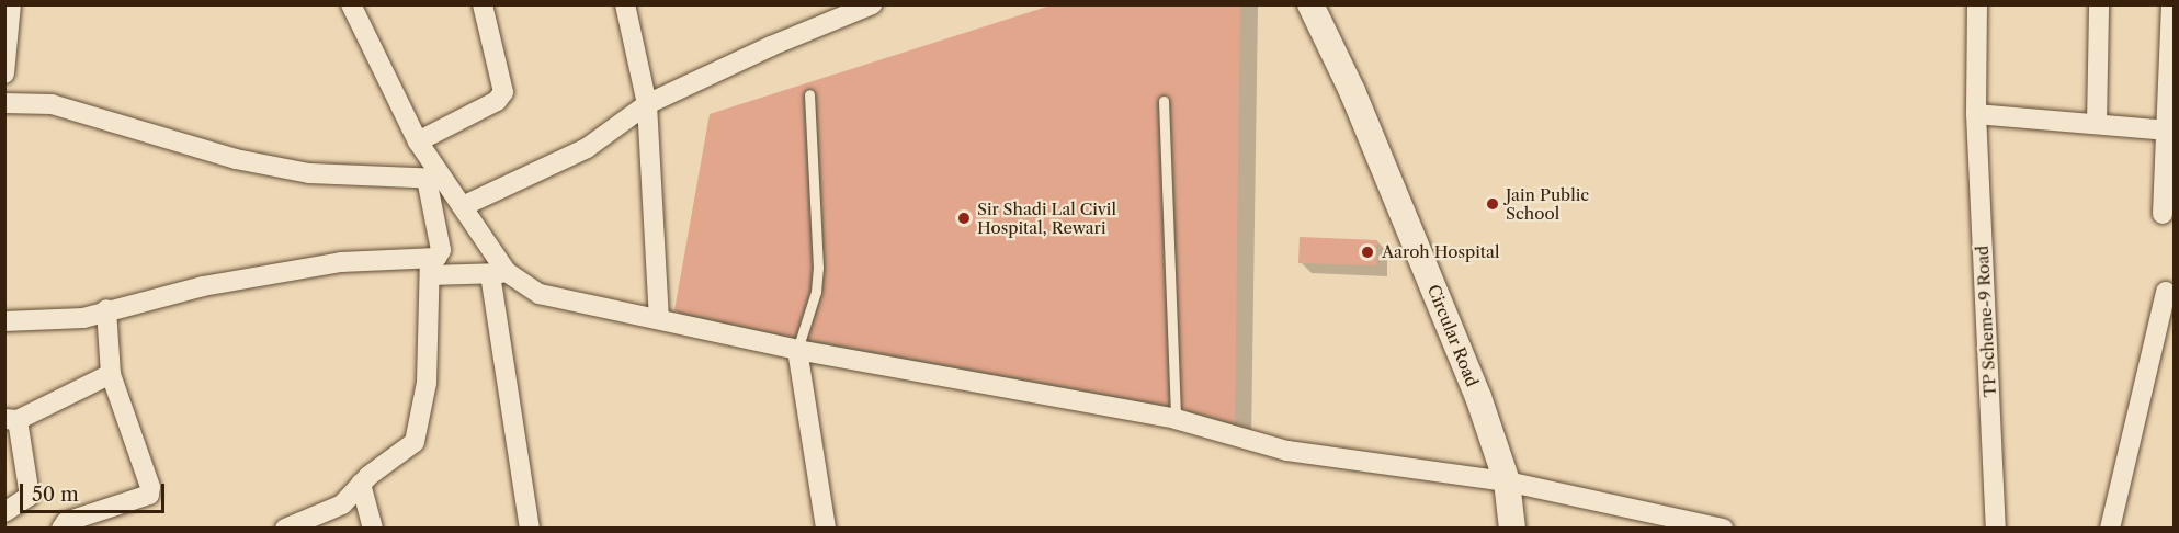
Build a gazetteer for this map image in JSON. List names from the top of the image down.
{
  "streets": {
    "main road": ["Circular Road"],
    "street": ["TP Scheme-9 Road"]
  },
  "places": ["Jain Public School", "Sir Shadi Lal Civil Hospital, Rewari", "Aaroh Hospital"],
  "scale_bar": "50 m"
}
